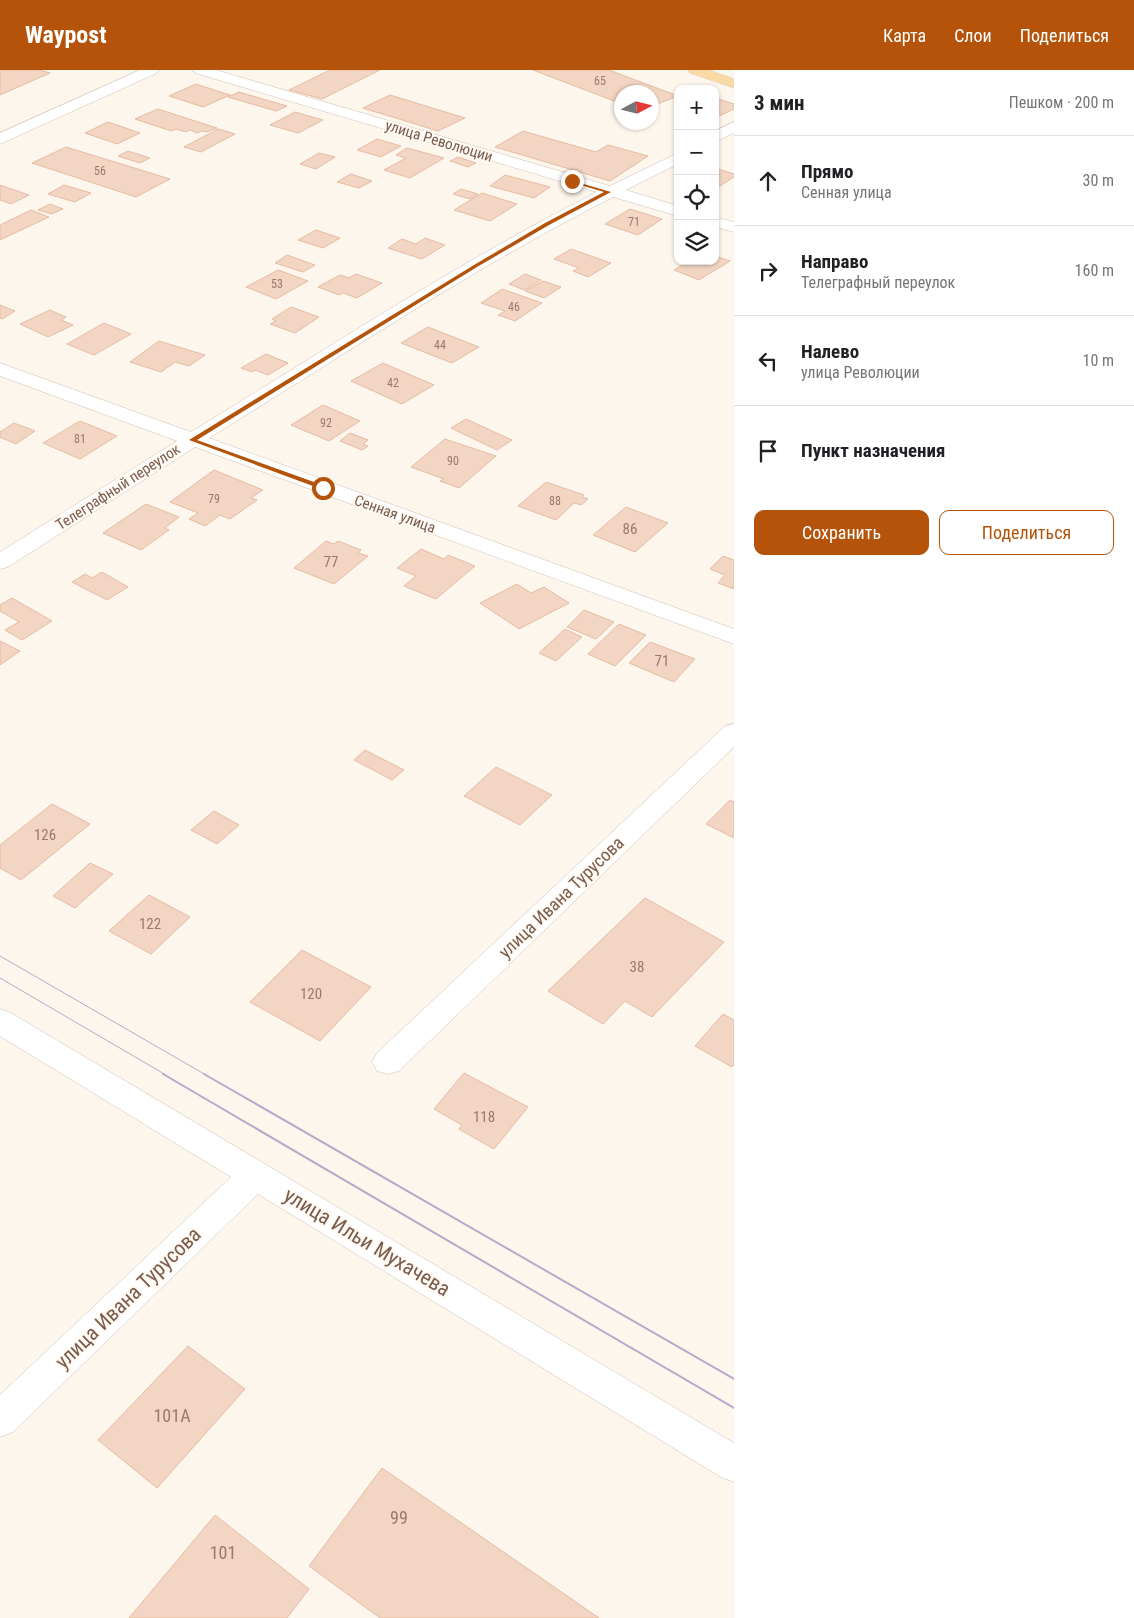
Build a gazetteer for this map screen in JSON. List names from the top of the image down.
{
  "streets": {
    "street": [
      "улица Революции",
      "Телеграфный переулок",
      "Сенная улица",
      "улица Ивана Турусова",
      "улица Ильи Мухачева"
    ]
  },
  "crossings": [
    ["улица Революции", "Телеграфный переулок"],
    ["Телеграфный переулок", "Сенная улица"],
    ["улица Ивана Турусова", "улица Ильи Мухачева"]
  ],
  "house_numbers": [
    "65",
    "56",
    "71",
    "53",
    "46",
    "44",
    "42",
    "92",
    "81",
    "90",
    "79",
    "88",
    "86",
    "77",
    "71",
    "126",
    "122",
    "38",
    "120",
    "118",
    "101А",
    "99",
    "101"
  ],
  "north": "right",
  "page": {
    "header": "Waypost",
    "nav": ["Карта", "Слои", "Поделиться"],
    "heading": ["3 мин", "Пешком · 200 m"],
    "map_buttons": ["+", "−"],
    "list": [
      ["Прямо", "Сенная улица", "30 m"],
      ["Направо", "Телеграфный переулок", "160 m"],
      ["Налево", "улица Революции", "10 m"],
      "Пункт назначения"
    ],
    "buttons": ["Сохранить", "Поделиться"]
  }
}
